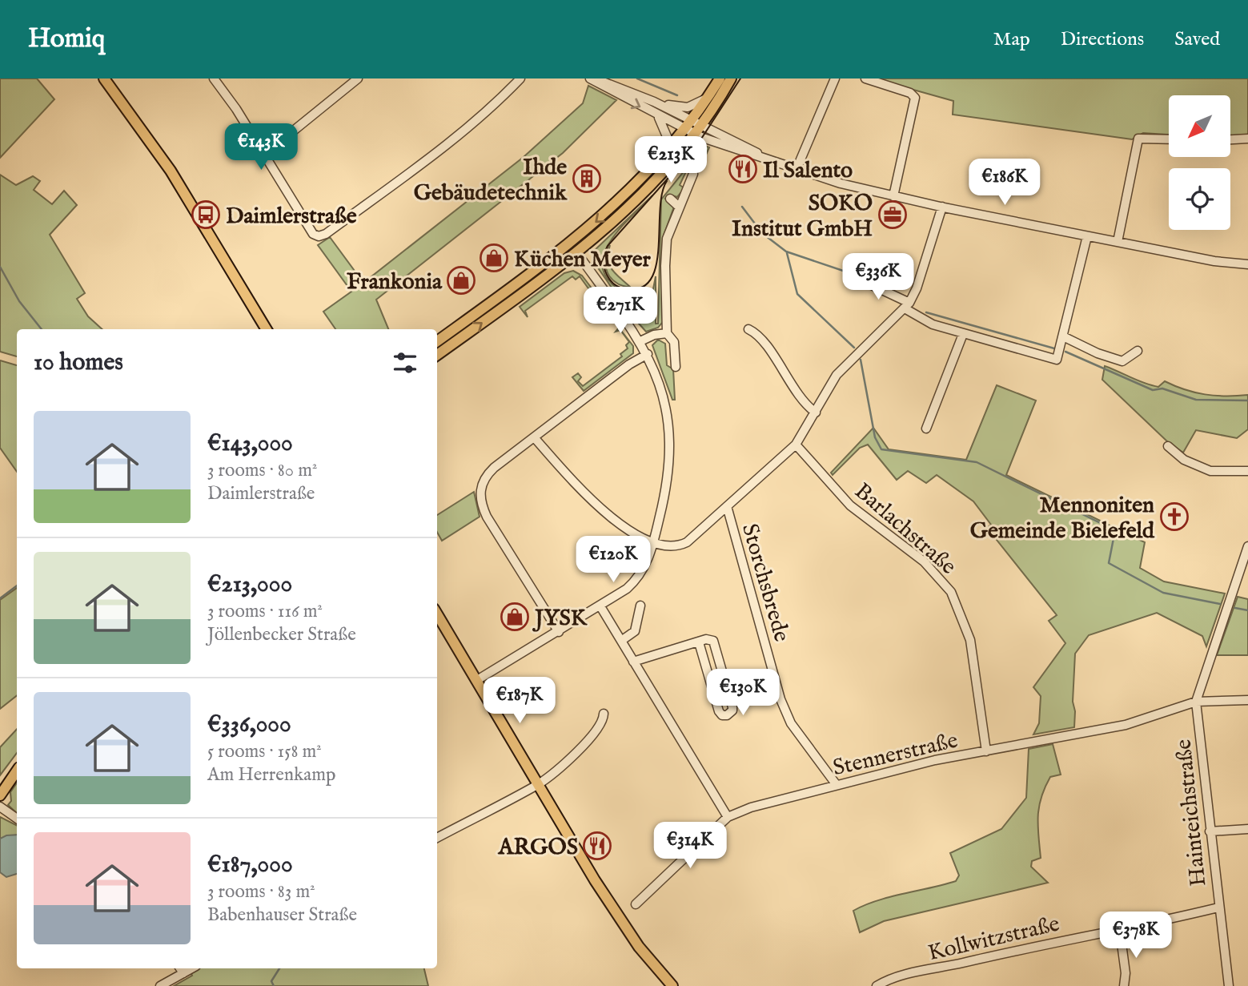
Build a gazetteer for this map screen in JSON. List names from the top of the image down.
{
  "streets": {
    "street": [
      "Barlachstraße",
      "Storchsbrede",
      "Stennerstraße",
      "Hainteichstraße",
      "Kollwitzstraße"
    ]
  },
  "crossings": [
    ["Barlachstraße", "Stennerstraße"],
    ["Storchsbrede", "Stennerstraße"],
    ["Stennerstraße", "Hainteichstraße"],
    ["Hainteichstraße", "Kollwitzstraße"]
  ],
  "places": {
    "restaurant": ["Il Salento", "ARGOS"],
    "building": ["Ihde Gebäudetechnik"],
    "bus stop": ["Daimlerstraße"],
    "office": ["SOKO Institut GmbH"],
    "shop": ["Küchen Meyer", "Frankonia", "JYSK"],
    "church": ["Mennoniten Gemeinde Bielefeld"]
  },
  "north": "bottom left",
  "page": {
    "header": "Homiq",
    "nav": ["Map", "Directions", "Saved"],
    "price": [
      "€143K",
      "€213K",
      "€186K",
      "€336K",
      "€271K",
      "€120K",
      "€130K",
      "€187K",
      "€314K",
      "€378K"
    ],
    "heading": "10 homes",
    "list": [
      {
        "name": "€143,000",
        "note": "3 rooms · 80 m² · Daimlerstraße"
      },
      {
        "name": "€213,000",
        "note": "3 rooms · 116 m² · Jöllenbecker Straße"
      },
      {
        "name": "€336,000",
        "note": "5 rooms · 158 m² · Am Herrenkamp"
      },
      {
        "name": "€187,000",
        "note": "3 rooms · 83 m² · Babenhauser Straße"
      }
    ]
  }
}
